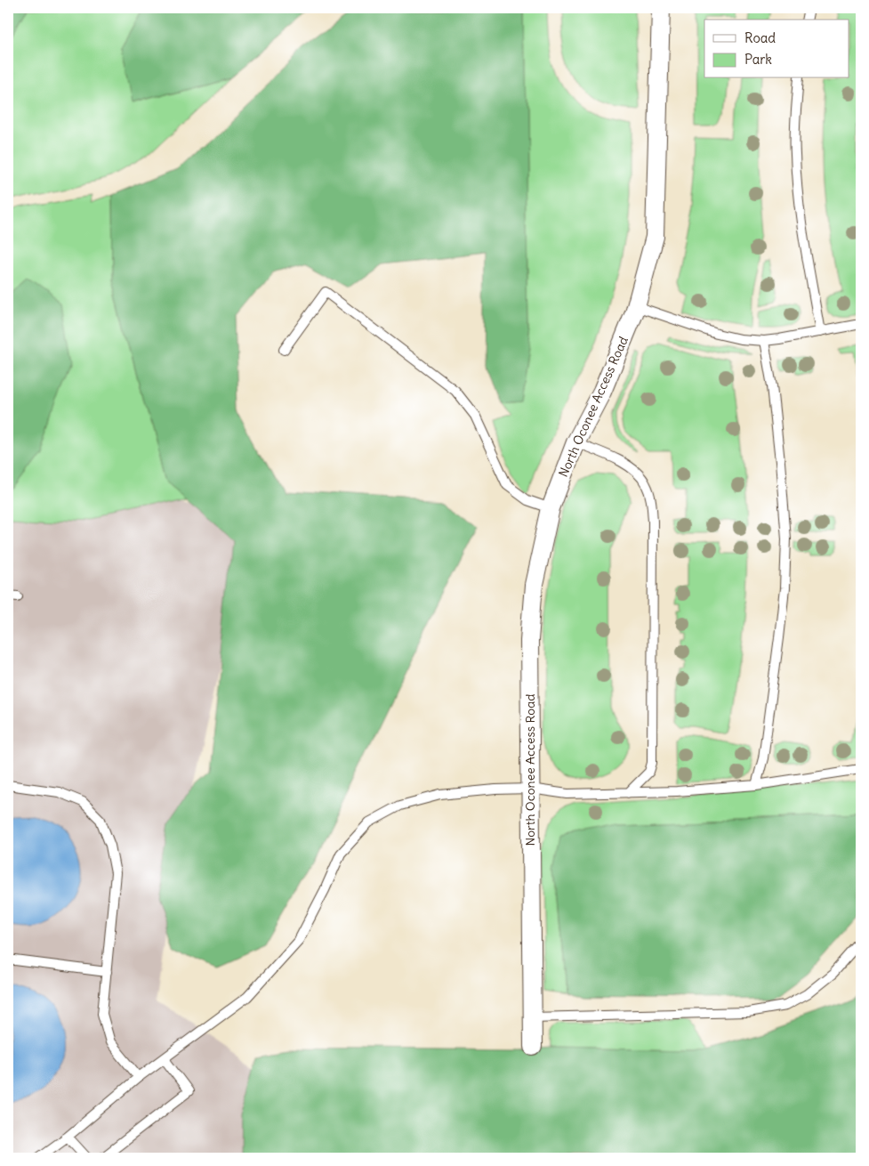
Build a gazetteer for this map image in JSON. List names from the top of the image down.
{
  "streets": {
    "street": ["North Oconee Access Road"]
  },
  "legend": ["Road", "Park"]
}
